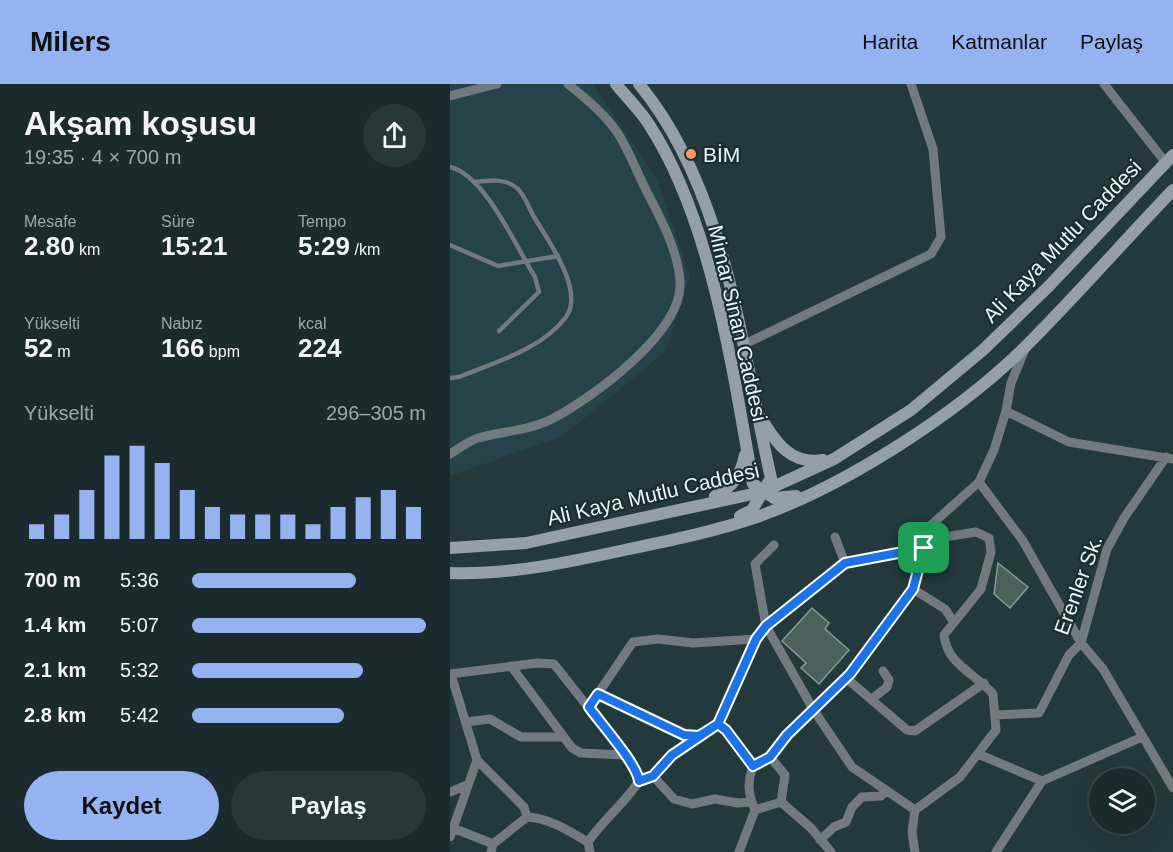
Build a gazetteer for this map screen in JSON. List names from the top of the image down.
{
  "streets": {
    "main road": ["Ali Kaya Mutlu Caddesi", "Mimar Sinan Caddesi"],
    "street": ["Erenler Sk."]
  },
  "crossings": [
    ["Ali Kaya Mutlu Caddesi", "Mimar Sinan Caddesi"]
  ],
  "places": ["BİM"],
  "page": {
    "header": "Milers",
    "nav": ["Harita", "Katmanlar", "Paylaş"],
    "heading": ["Akşam koşusu", "19:35 · 4 × 700 m"],
    "stats": [
      ["Mesafe", "2.80 km"],
      ["Süre", "15:21"],
      ["Tempo", "5:29 /km"],
      ["Yükselti", "52 m"],
      ["Nabız", "166 bpm"],
      ["kcal", "224"]
    ],
    "chart": ["Yükselti", "296–305 m"],
    "list": [
      {
        "name": "700 m",
        "note": "5:36"
      },
      {
        "name": "1.4 km",
        "note": "5:07"
      },
      {
        "name": "2.1 km",
        "note": "5:32"
      },
      {
        "name": "2.8 km",
        "note": "5:42"
      }
    ],
    "buttons": ["Kaydet", "Paylaş"]
  }
}
